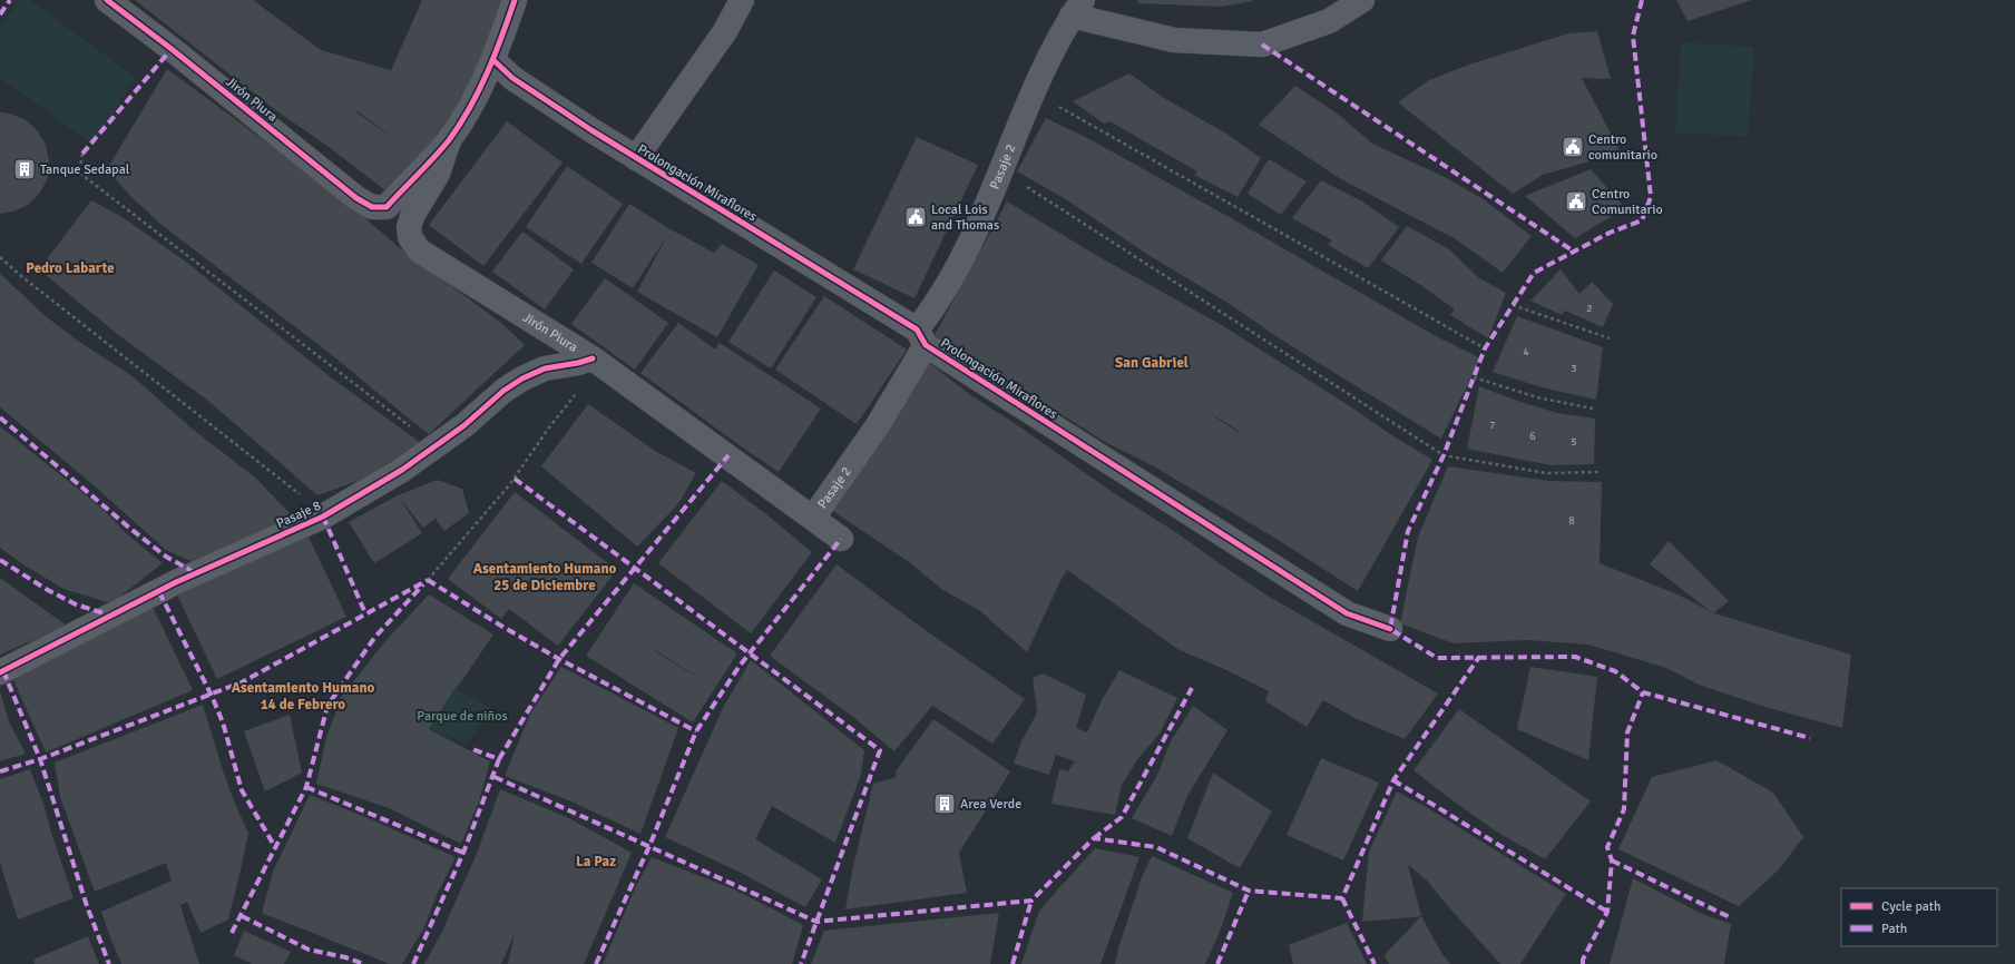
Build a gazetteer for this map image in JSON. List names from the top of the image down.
{
  "streets": {
    "street": [
      "Jirón Piura",
      "Pasaje 2",
      "Prolongación Miraflores",
      "Pasaje 8"
    ]
  },
  "crossings": [
    ["Jirón Piura", "Pasaje 2"],
    ["Jirón Piura", "Pasaje 8"],
    ["Pasaje 2", "Prolongación Miraflores"]
  ],
  "districts": [
    "Pedro Labarte",
    "San Gabriel",
    "Asentamiento Humano 25 de Diciembre",
    "Asentamiento Humano 14 de Febrero",
    "La Paz"
  ],
  "parks": ["Parque de niños"],
  "places": {
    "public building": ["Centro comunitario", "Centro Comunitario", "Local Lois and Thomas"],
    "building": ["Tanque Sedapal", "Area Verde"]
  },
  "house_numbers": [
    "2",
    "4",
    "3",
    "7",
    "6",
    "5",
    "8"
  ],
  "legend": ["Cycle path", "Path"]
}
